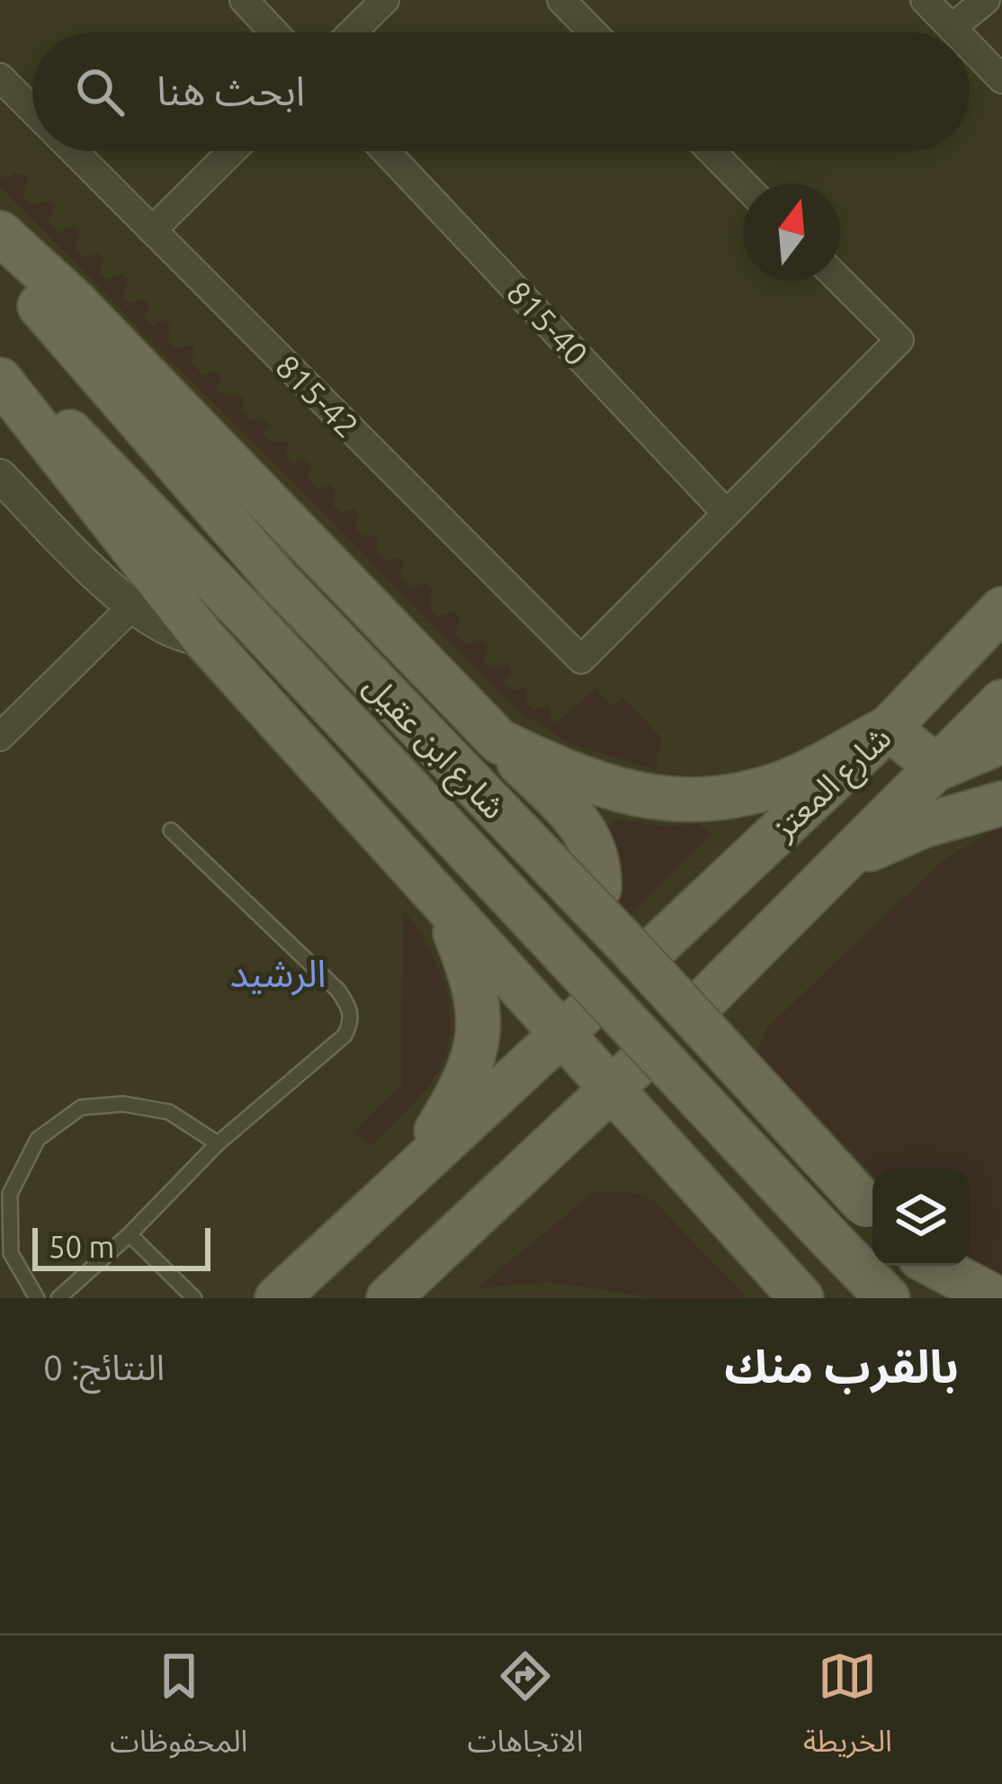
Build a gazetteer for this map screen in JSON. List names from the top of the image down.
{
  "streets": {
    "main road": ["شارع ابن عقيل", "شارع المعتز"],
    "street": ["815-40", "815-42"]
  },
  "crossings": [
    ["815-40", "815-42"]
  ],
  "districts": ["الرشيد"],
  "scale_bar": "50 m",
  "north": "top",
  "page": {
    "search": "ابحث هنا",
    "scale": "50 m",
    "heading": ["بالقرب منك", "النتائج: 0"],
    "nav": ["الخريطة", "الاتجاهات", "المحفوظات"]
  }
}
